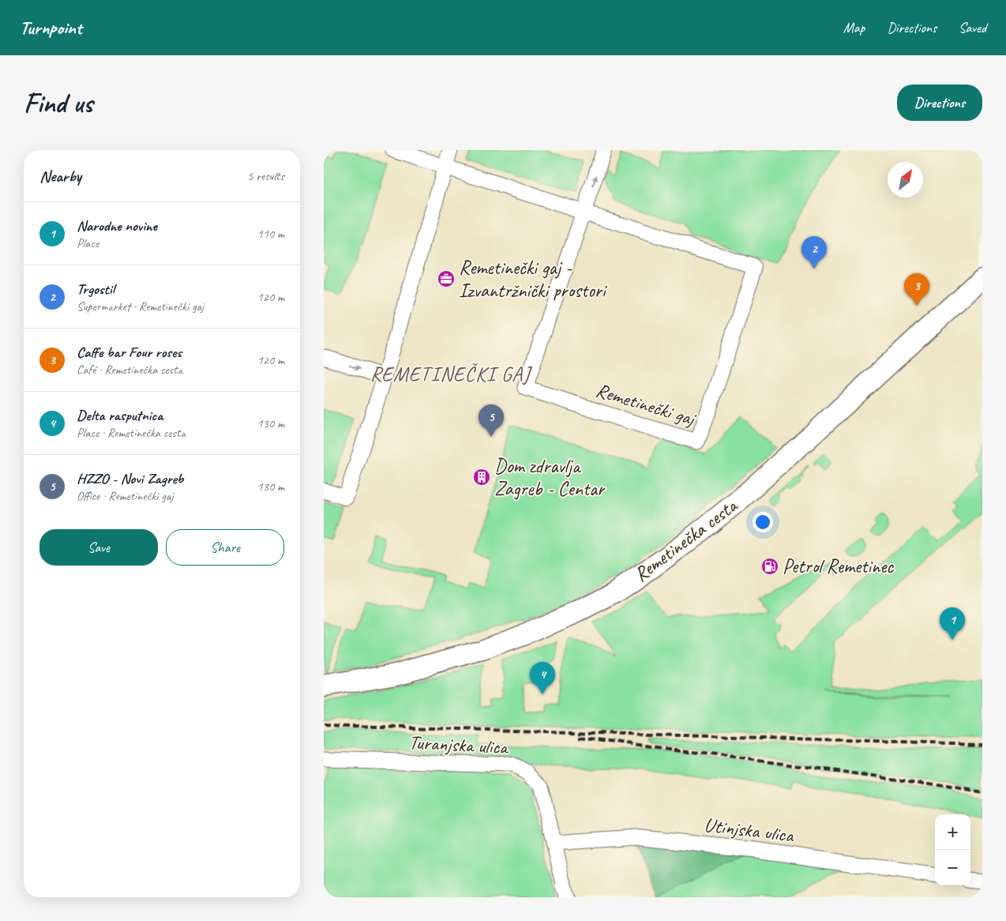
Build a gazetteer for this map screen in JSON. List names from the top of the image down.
{
  "streets": {
    "main road": ["Remetinečka cesta"],
    "street": ["Remetinečki gaj", "Turanjska ulica", "Utinjska ulica"]
  },
  "crossings": [
    ["Turanjska ulica", "Utinjska ulica"]
  ],
  "districts": ["REMETINEČKI GAJ"],
  "places": {
    "office": ["Remetinečki gaj - Izvantržnički prostori"],
    "building": ["Dom zdravlja Zagreb - Centar"],
    "fuel station": ["Petrol Remetinec"]
  },
  "north": "top right",
  "page": {
    "header": "Turnpoint",
    "nav": ["Map", "Directions", "Saved"],
    "buttons": [
      "Directions",
      ["Save", "Share"]
    ],
    "title": "Find us",
    "heading": ["Nearby", "5 results"],
    "list": [
      {
        "mark": "1",
        "name": "Narodne novine",
        "note": "Place",
        "value": "110 m"
      },
      {
        "mark": "2",
        "name": "Trgostil",
        "note": "Supermarket · Remetinečki gaj",
        "value": "120 m"
      },
      {
        "mark": "3",
        "name": "Caffe bar Four roses",
        "note": "Café · Remetinečka cesta",
        "value": "120 m"
      },
      {
        "mark": "4",
        "name": "Delta rasputnica",
        "note": "Place · Remetinečka cesta",
        "value": "130 m"
      },
      {
        "mark": "5",
        "name": "HZZO - Novi Zagreb",
        "note": "Office · Remetinečki gaj",
        "value": "130 m"
      }
    ],
    "pins": [
      "2",
      "3",
      "5",
      "1",
      "4"
    ],
    "map_buttons": ["+", "−"]
  }
}
